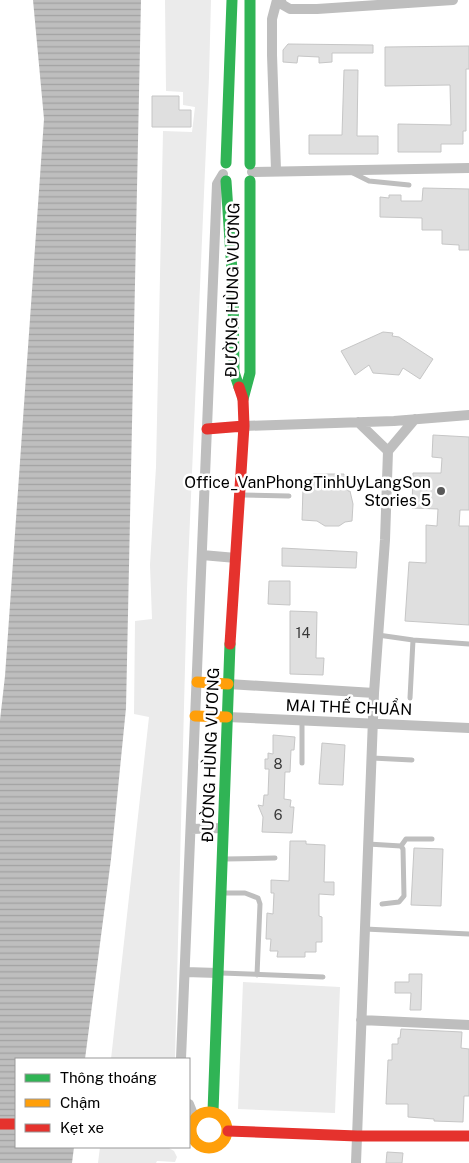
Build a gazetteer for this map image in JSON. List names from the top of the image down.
{
  "streets": {
    "main road": ["ĐƯỜNG HÙNG VƯƠNG"],
    "street": ["MAI THẾ CHUẨN"]
  },
  "crossings": [
    ["ĐƯỜNG HÙNG VƯƠNG", "MAI THẾ CHUẨN"]
  ],
  "places": ["Office_VanPhongTinhUyLangSon Stories 5"],
  "house_numbers": ["14", "8", "6"],
  "legend": ["Thông thoáng", "Chậm", "Kẹt xe"]
}
